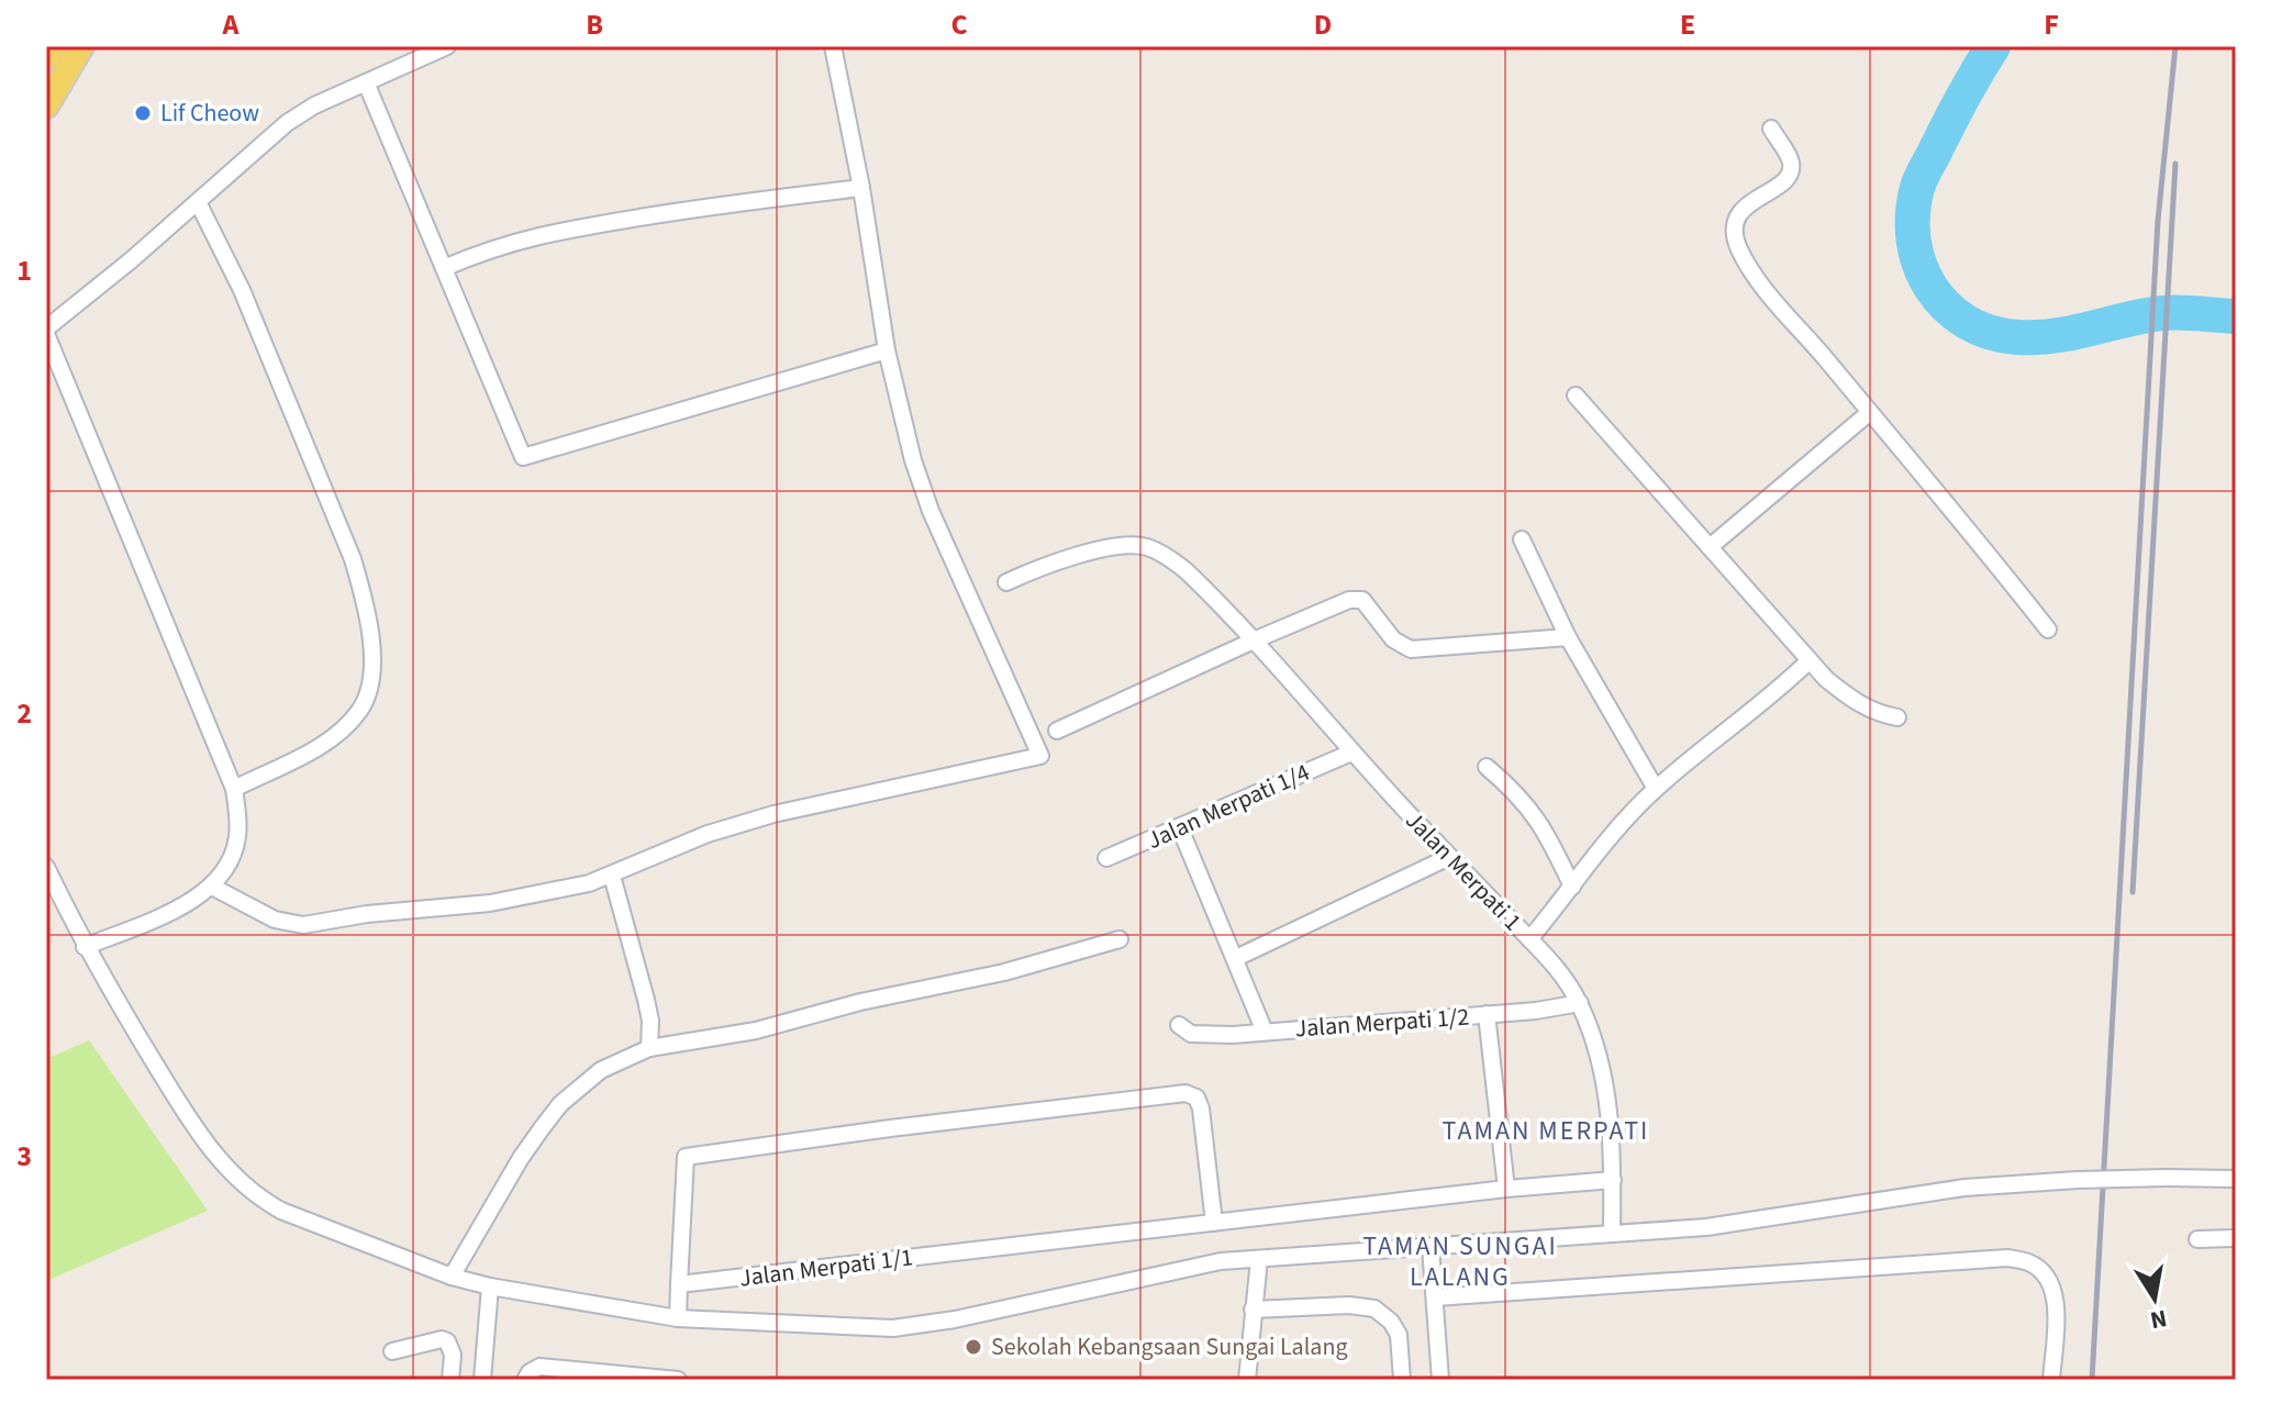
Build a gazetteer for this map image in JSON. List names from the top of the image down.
{
  "streets": {
    "street": [
      "Jalan Merpati 1/4",
      "Jalan Merpati 1",
      "Jalan Merpati 1/2",
      "Jalan Merpati 1/1"
    ]
  },
  "crossings": [
    ["Jalan Merpati 1/4", "Jalan Merpati 1"],
    ["Jalan Merpati 1", "Jalan Merpati 1/2"],
    ["Jalan Merpati 1", "Jalan Merpati 1/1"]
  ],
  "districts": ["TAMAN MERPATI", "TAMAN SUNGAI LALANG"],
  "places": ["Lif Cheow", "Sekolah Kebangsaan Sungai Lalang"],
  "north": "bottom",
  "grid": {
    "columns": [
      "A",
      "B",
      "C",
      "D",
      "E",
      "F"
    ],
    "rows": ["1", "2", "3"]
  }
}
